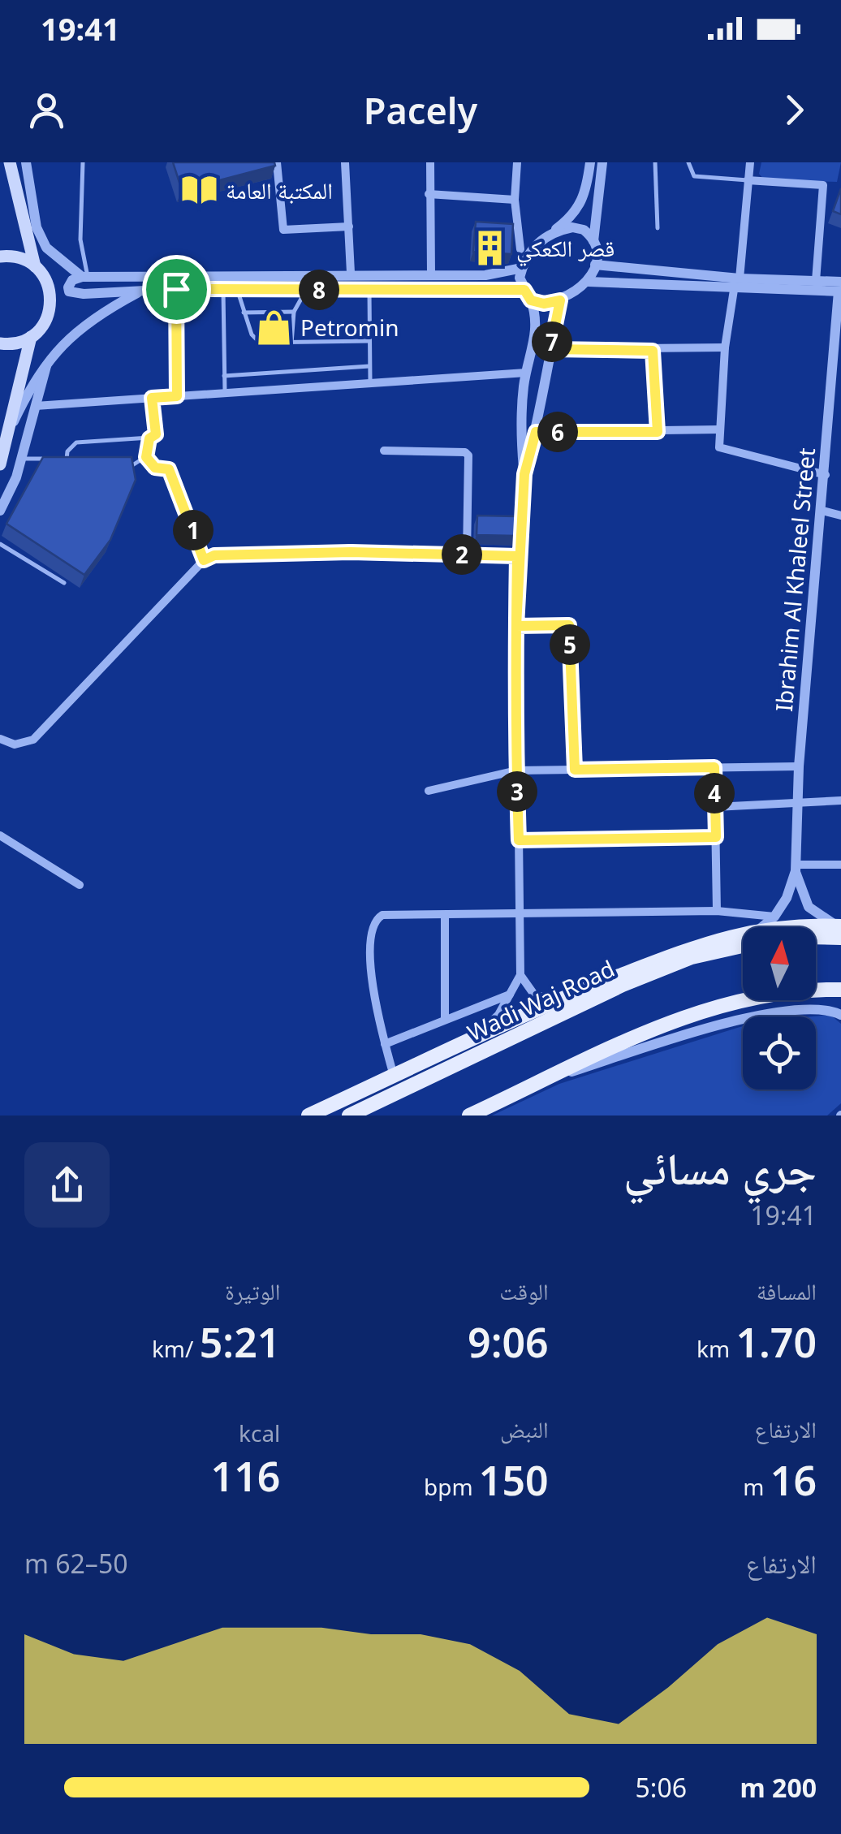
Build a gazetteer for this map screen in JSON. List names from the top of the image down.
{
  "streets": {
    "main road": ["Wadi Waj Road"],
    "street": ["Ibrahim Al Khaleel Street"]
  },
  "places": {
    "library": ["المكتبة العامة"],
    "building": ["قصر الكعكي"],
    "shop": ["Petromin"]
  },
  "north": "top",
  "page": {
    "status": "19:41",
    "header": "Pacely",
    "pins": [
      "8",
      "7",
      "6",
      "1",
      "2",
      "5",
      "3",
      "4"
    ],
    "heading": ["جري مسائي", "19:41"],
    "stats": [
      ["المسافة", "1.70 km"],
      ["الوقت", "9:06"],
      ["الوتيرة", "5:21 /km"],
      ["الارتفاع", "16 m"],
      ["النبض", "150 bpm"],
      ["kcal", "116"]
    ],
    "chart": ["الارتفاع", "50–62 m"],
    "list": [
      {
        "name": "200 m",
        "note": "5:06"
      }
    ]
  }
}
